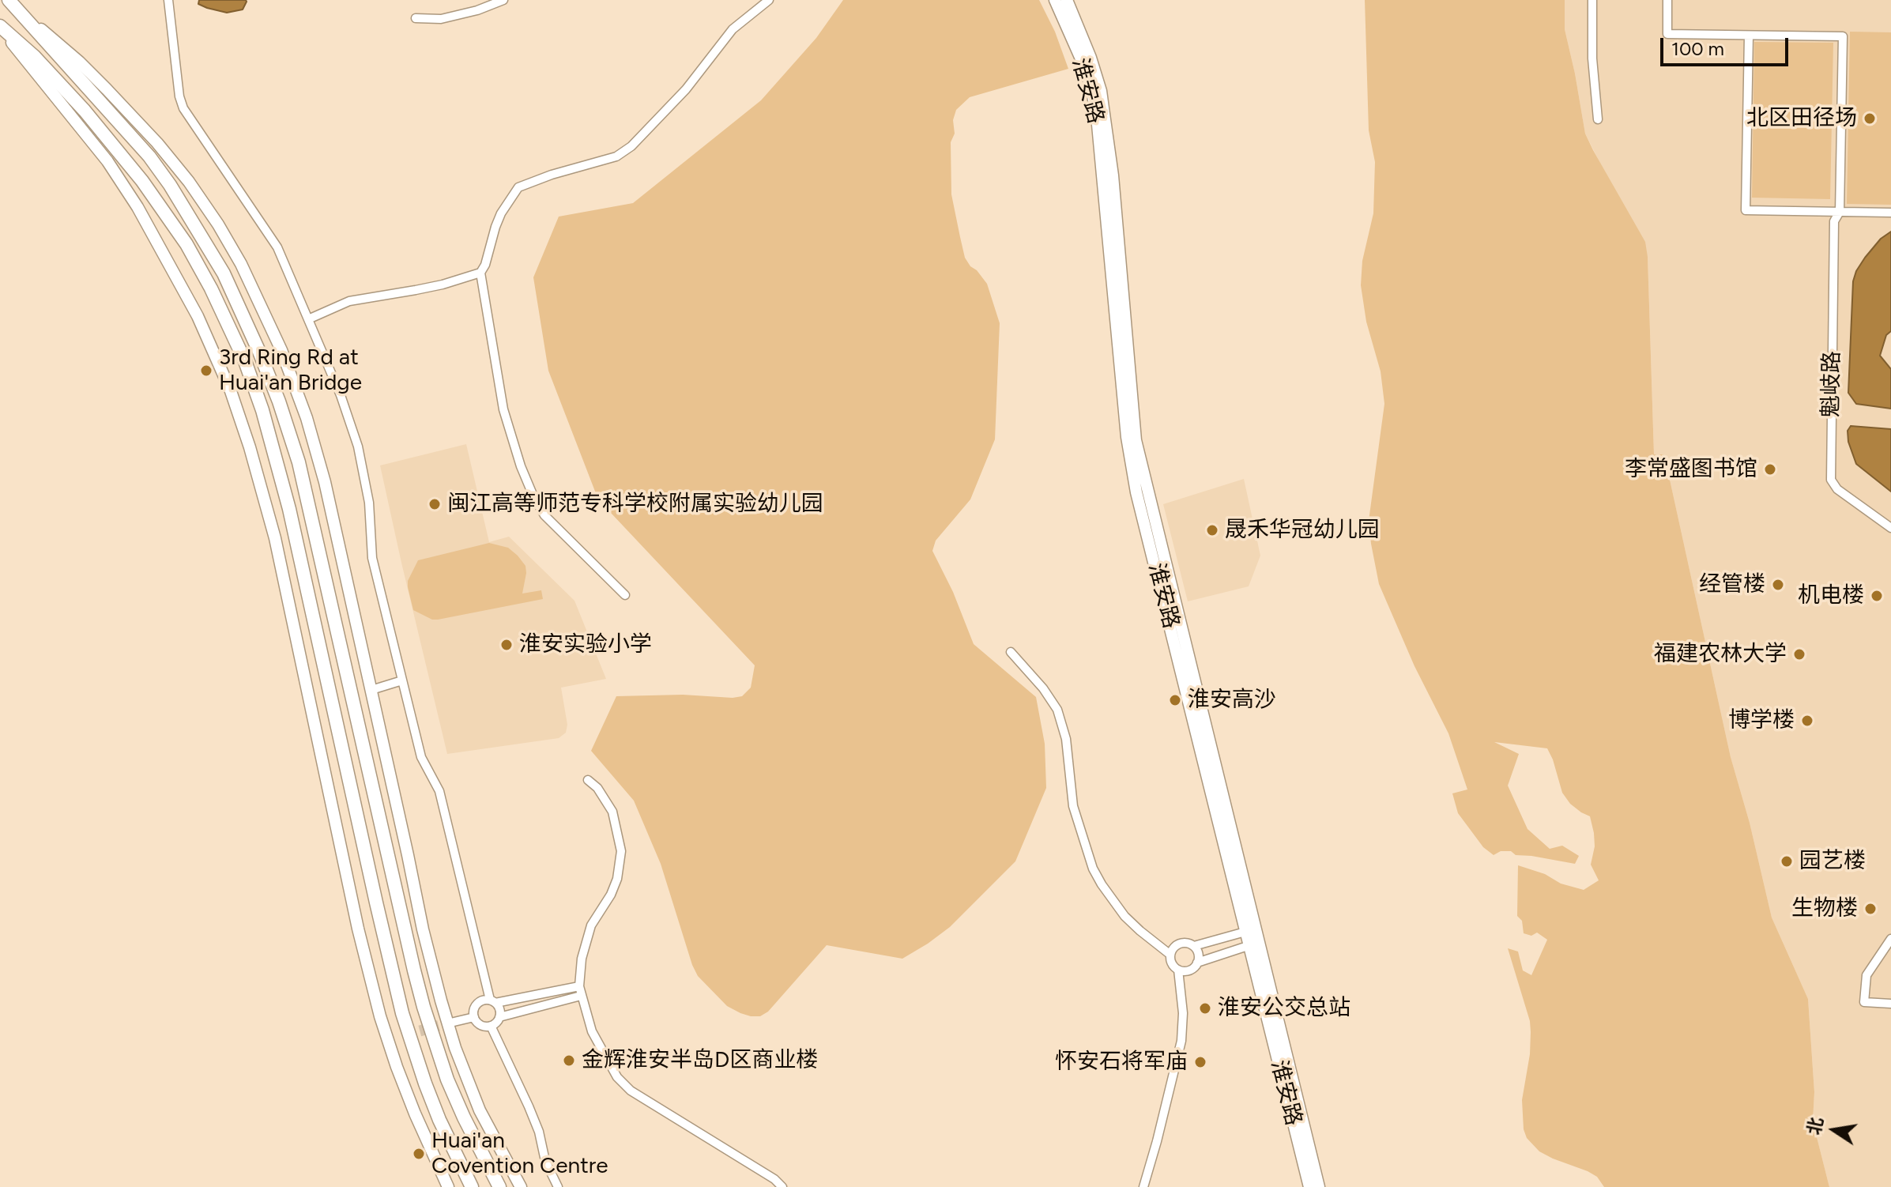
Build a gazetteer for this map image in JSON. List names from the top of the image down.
{
  "streets": {
    "main road": ["淮安路"],
    "street": ["魁岐路"]
  },
  "places": [
    "北区田径场",
    "3rd Ring Rd at Huai'an Bridge",
    "李常盛图书馆",
    "闽江高等师范专科学校附属实验幼儿园",
    "晟禾华冠幼儿园",
    "经管楼",
    "机电楼",
    "淮安实验小学",
    "福建农林大学",
    "淮安高沙",
    "博学楼",
    "园艺楼",
    "生物楼",
    "淮安公交总站",
    "金辉淮安半岛D区商业楼",
    "怀安石将军庙",
    "Huai'an Covention Centre"
  ],
  "scale_bar": "100 m",
  "north": "left"
}
